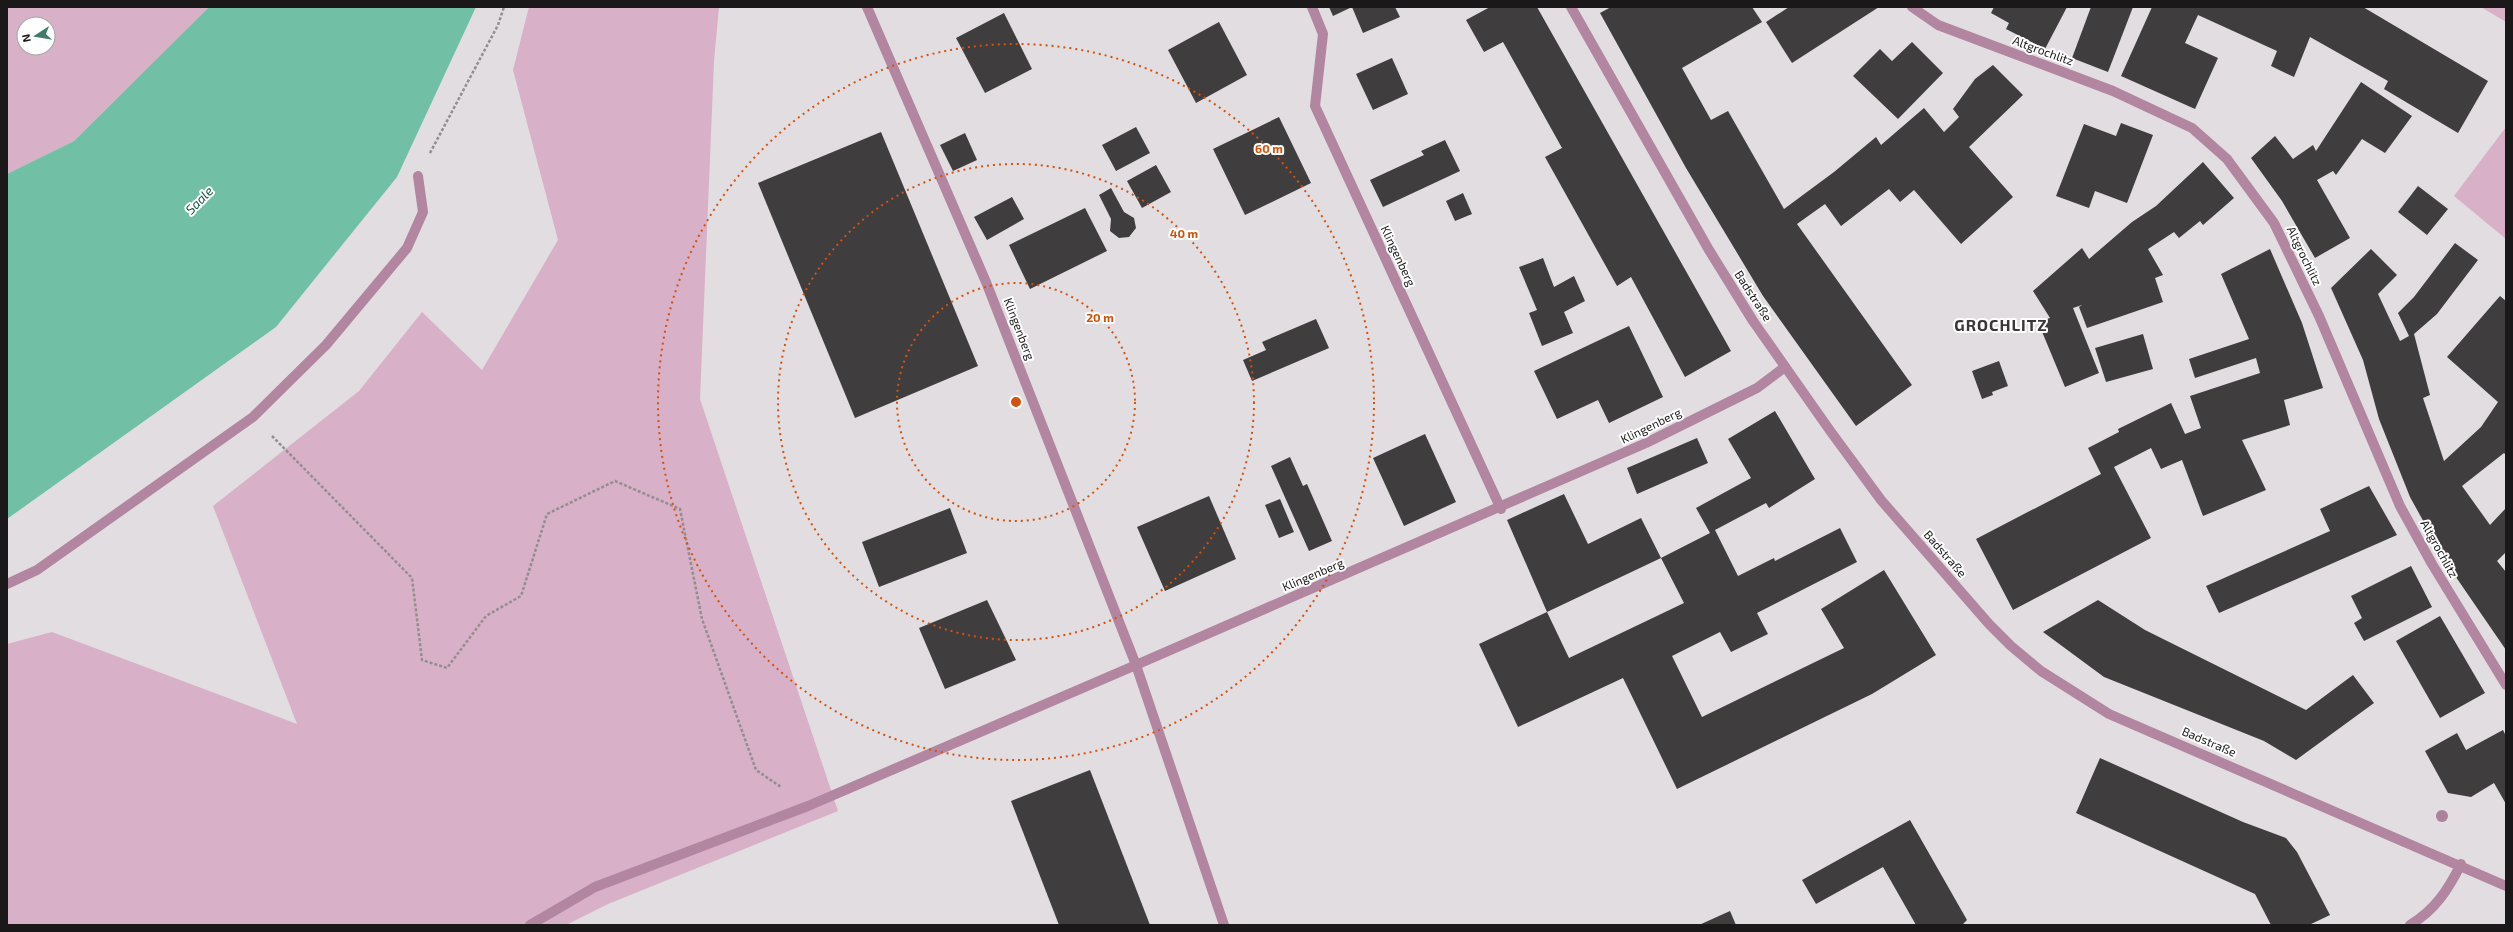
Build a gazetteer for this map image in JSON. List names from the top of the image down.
{
  "streets": {
    "street": ["Altgrochlitz", "Klingenberg", "Badstraße"]
  },
  "crossings": [
    ["Klingenberg", "Badstraße"]
  ],
  "districts": ["GROCHLITZ"],
  "water": ["Saale"],
  "north": "left",
  "rings": ["60 m", "40 m", "20 m"]
}
